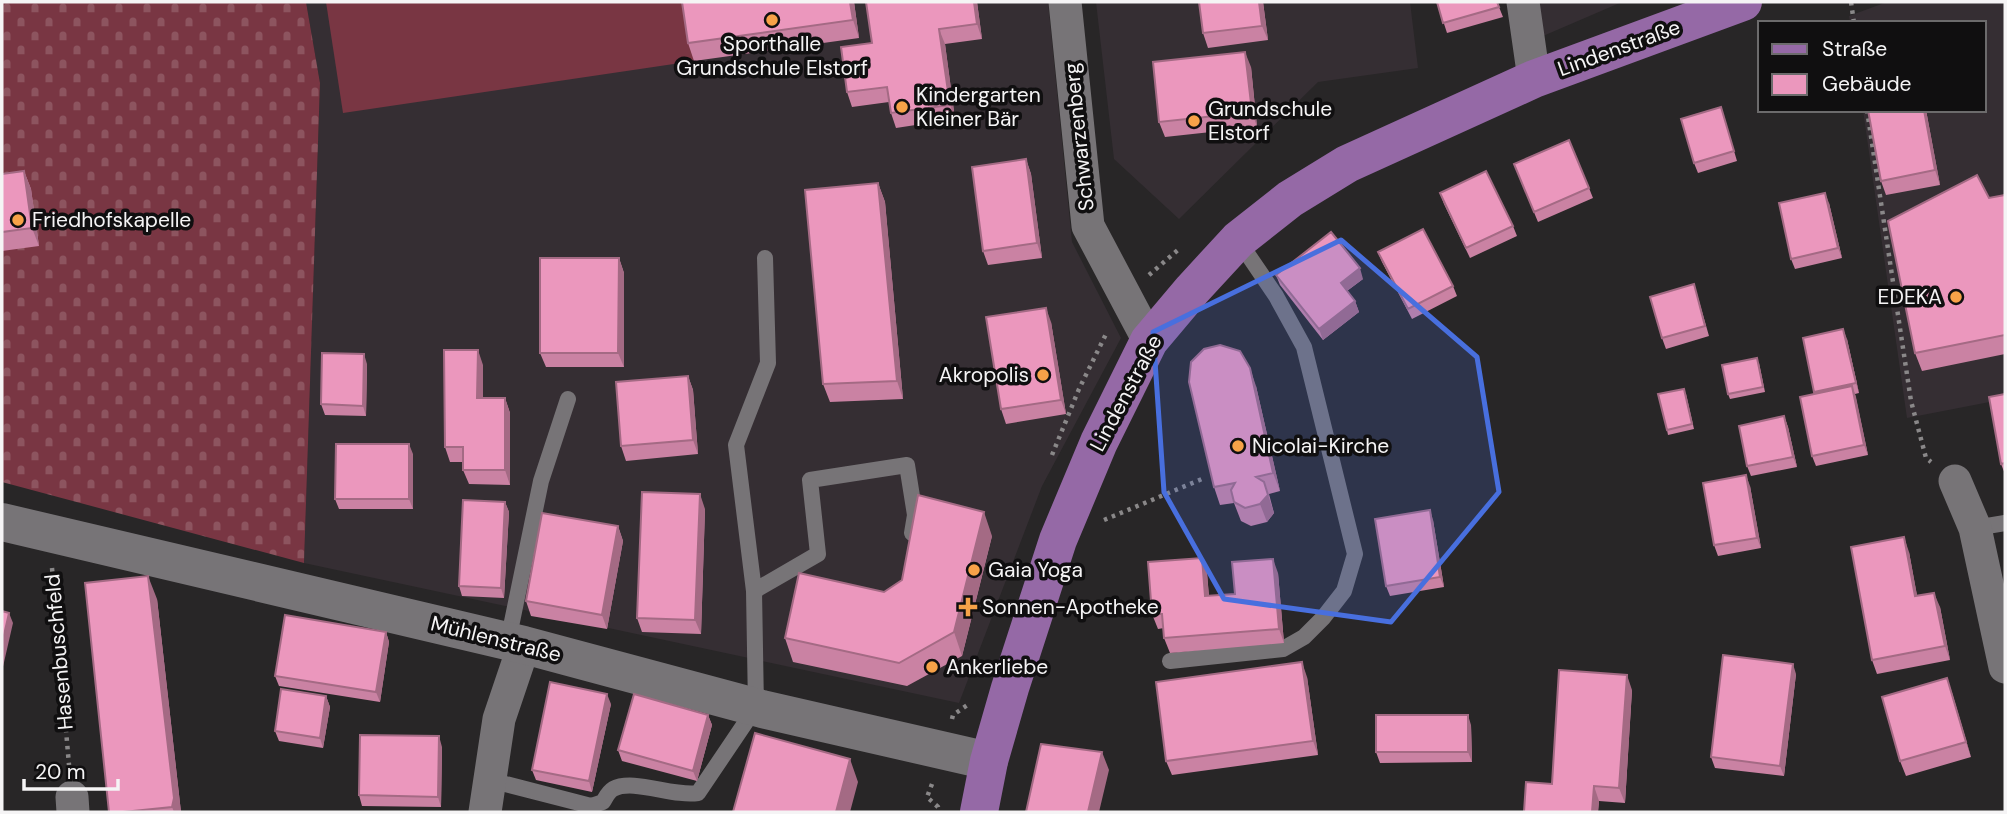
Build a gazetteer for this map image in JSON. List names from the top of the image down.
{
  "streets": {
    "main road": ["Lindenstraße", "Mühlenstraße"],
    "street": ["Schwarzenberg"],
    "path": ["Hasenbuschfeld"]
  },
  "crossings": [
    ["Lindenstraße", "Schwarzenberg"],
    ["Lindenstraße", "Mühlenstraße"],
    ["Mühlenstraße", "Hasenbuschfeld"]
  ],
  "places": {
    "other": [
      "Sporthalle Grundschule Elstorf",
      "Kindergarten Kleiner Bär",
      "Grundschule Elstorf",
      "Friedhofskapelle",
      "EDEKA",
      "Akropolis",
      "Nicolai-Kirche",
      "Gaia Yoga",
      "Ankerliebe"
    ],
    "health": ["Sonnen-Apotheke"]
  },
  "legend": ["Straße", "Gebäude"],
  "scale_bar": "20 m"
}
